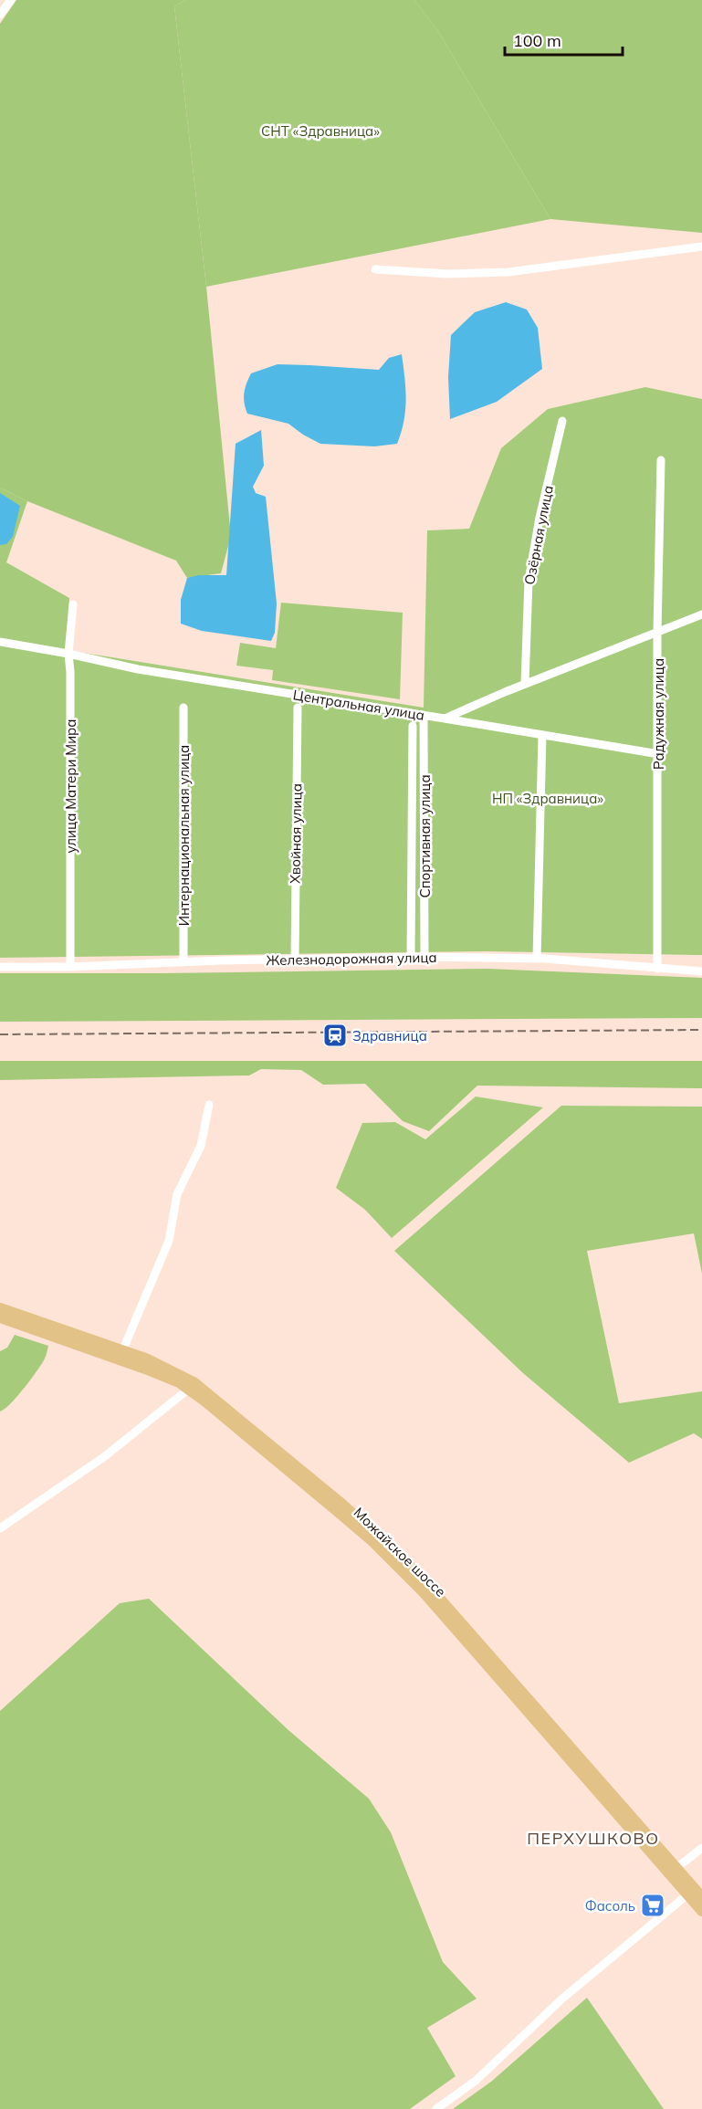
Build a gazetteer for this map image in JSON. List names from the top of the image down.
{
  "streets": {
    "main road": ["Можайское шоссе"],
    "street": [
      "Озёрная улица",
      "Центральная улица",
      "Радужная улица",
      "улица Матери Мира",
      "Хвойная улица",
      "Интернациональная улица",
      "Спортивная улица",
      "Железнодорожная улица"
    ]
  },
  "crossings": [
    ["Озёрная улица", "Центральная улица"],
    ["Центральная улица", "Радужная улица"],
    ["Центральная улица", "улица Матери Мира"],
    ["Центральная улица", "Спортивная улица"],
    ["Радужная улица", "Железнодорожная улица"],
    ["улица Матери Мира", "Железнодорожная улица"],
    ["Хвойная улица", "Железнодорожная улица"],
    ["Интернациональная улица", "Железнодорожная улица"],
    ["Спортивная улица", "Железнодорожная улица"]
  ],
  "districts": ["ПЕРХУШКОВО"],
  "parks": ["СНТ «Здравница»", "НП «Здравница»"],
  "places": {
    "station": ["Здравница"],
    "supermarket": ["Фасоль"]
  },
  "scale_bar": "100 m"
}
